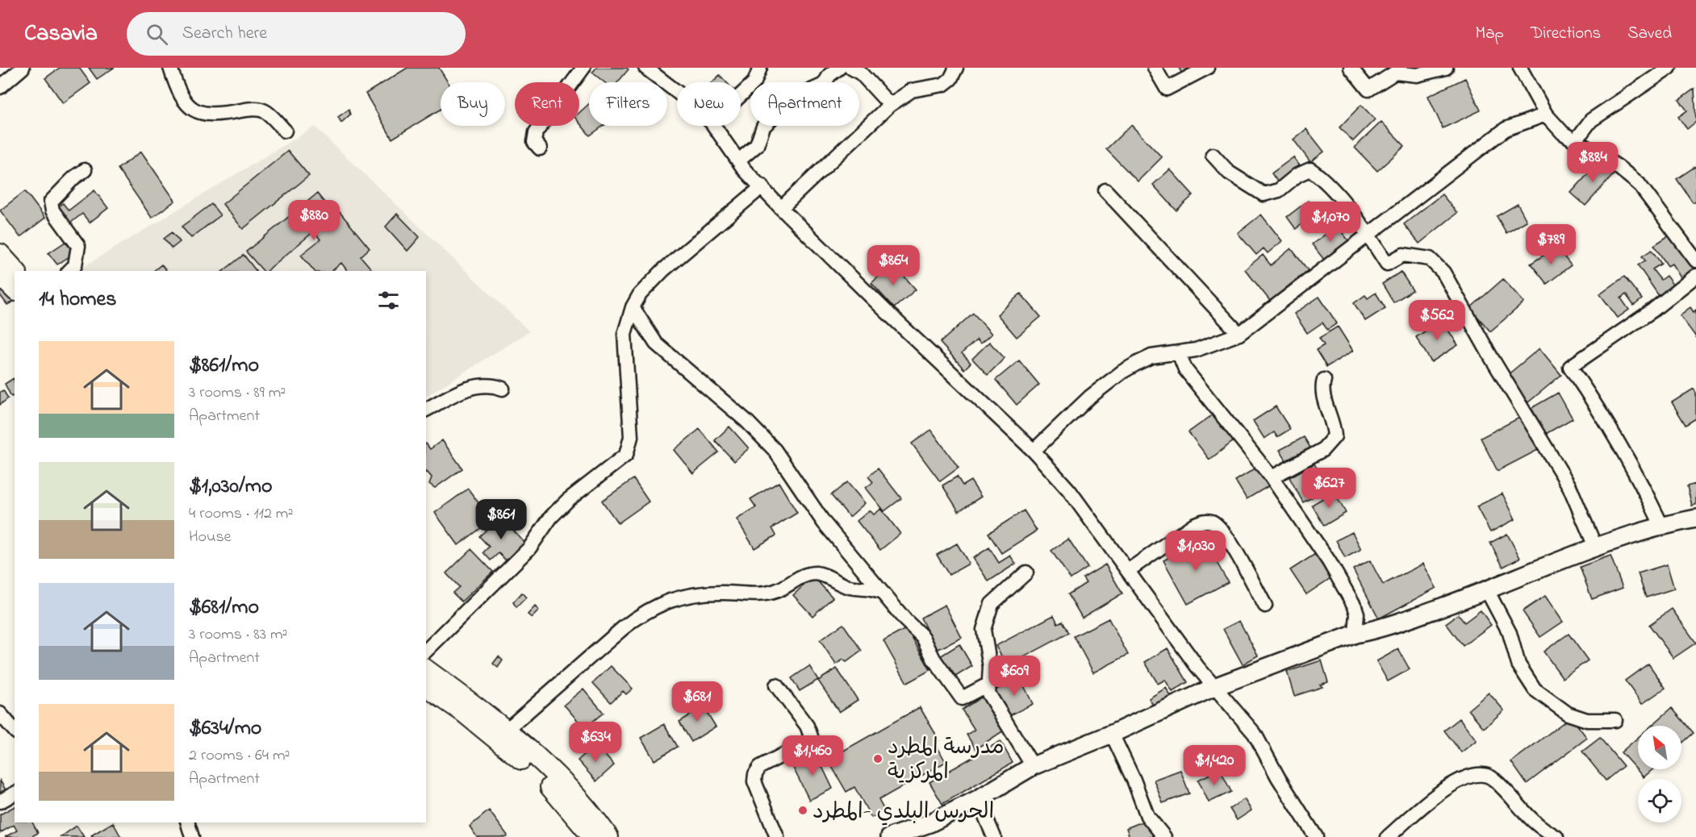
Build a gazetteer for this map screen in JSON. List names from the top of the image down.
{
  "places": ["مدرسة المطرد المركزية", "الحرس البلدي -المطرد"],
  "north": "top left",
  "page": {
    "header": "Casavia",
    "search": "Search here",
    "nav": ["Map", "Directions", "Saved"],
    "chip": [
      "Buy",
      "Rent",
      "Filters",
      "New",
      "Apartment"
    ],
    "price": [
      "$884",
      "$880",
      "$1,070",
      "$789",
      "$864",
      "$562",
      "$627",
      "$861",
      "$1,030",
      "$609",
      "$681",
      "$634",
      "$1,460",
      "$1,420"
    ],
    "heading": "14 homes",
    "list": [
      {
        "name": "$861/mo",
        "note": "3 rooms · 89 m² · Apartment"
      },
      {
        "name": "$1,030/mo",
        "note": "4 rooms · 112 m² · House"
      },
      {
        "name": "$681/mo",
        "note": "3 rooms · 83 m² · Apartment"
      },
      {
        "name": "$634/mo",
        "note": "2 rooms · 64 m² · Apartment"
      }
    ]
  }
}
